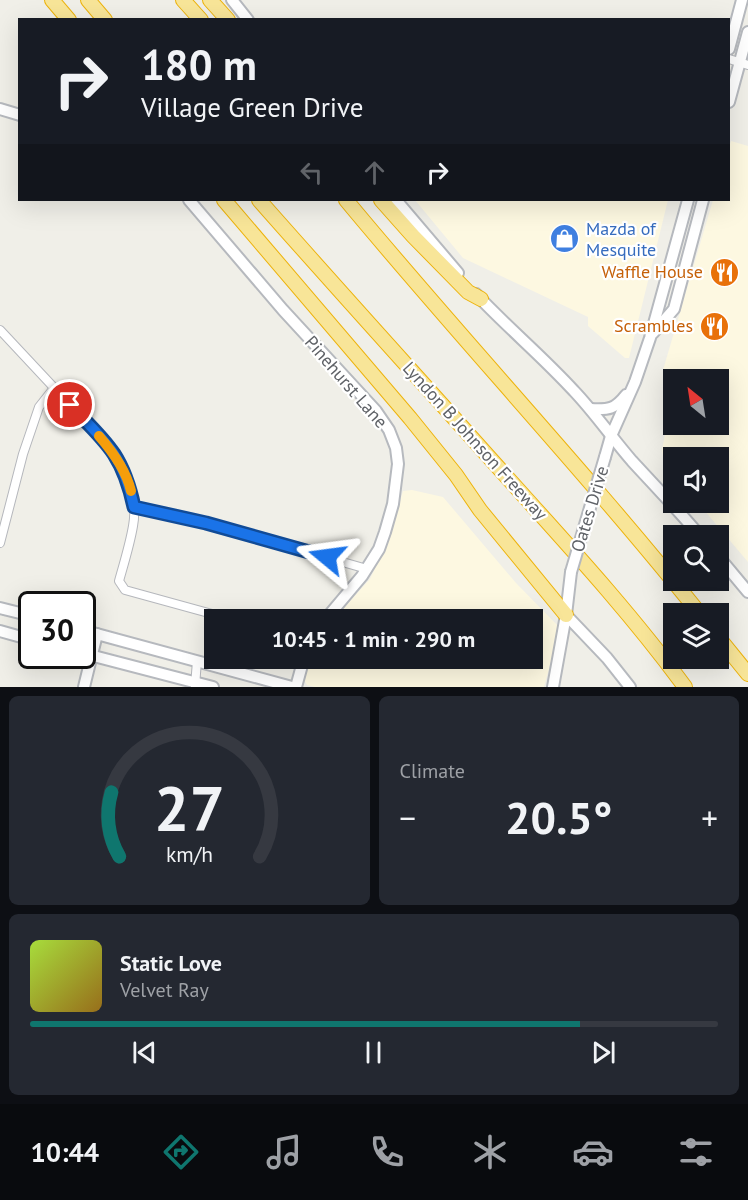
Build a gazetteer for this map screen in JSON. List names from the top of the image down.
{
  "streets": {
    "highway": ["Lyndon B Johnson Freeway"],
    "main road": ["Pinehurst Lane", "Oates Drive"]
  },
  "places": {
    "shop": ["Mazda of Mesquite"],
    "restaurant": ["Waffle House", "Scrambles"]
  },
  "north": "top left",
  "page": {
    "turn": ["180 m", "Village Green Drive"],
    "limit": "30",
    "trip": "10:45 · 1 min · 290 m",
    "tile": "Climate",
    "heat": ["−", "20.5°", "+"],
    "song": ["Static Love", "Velvet Ray"],
    "tabs": "10:44",
    "gauge": ["27", "km/h"]
  }
}
